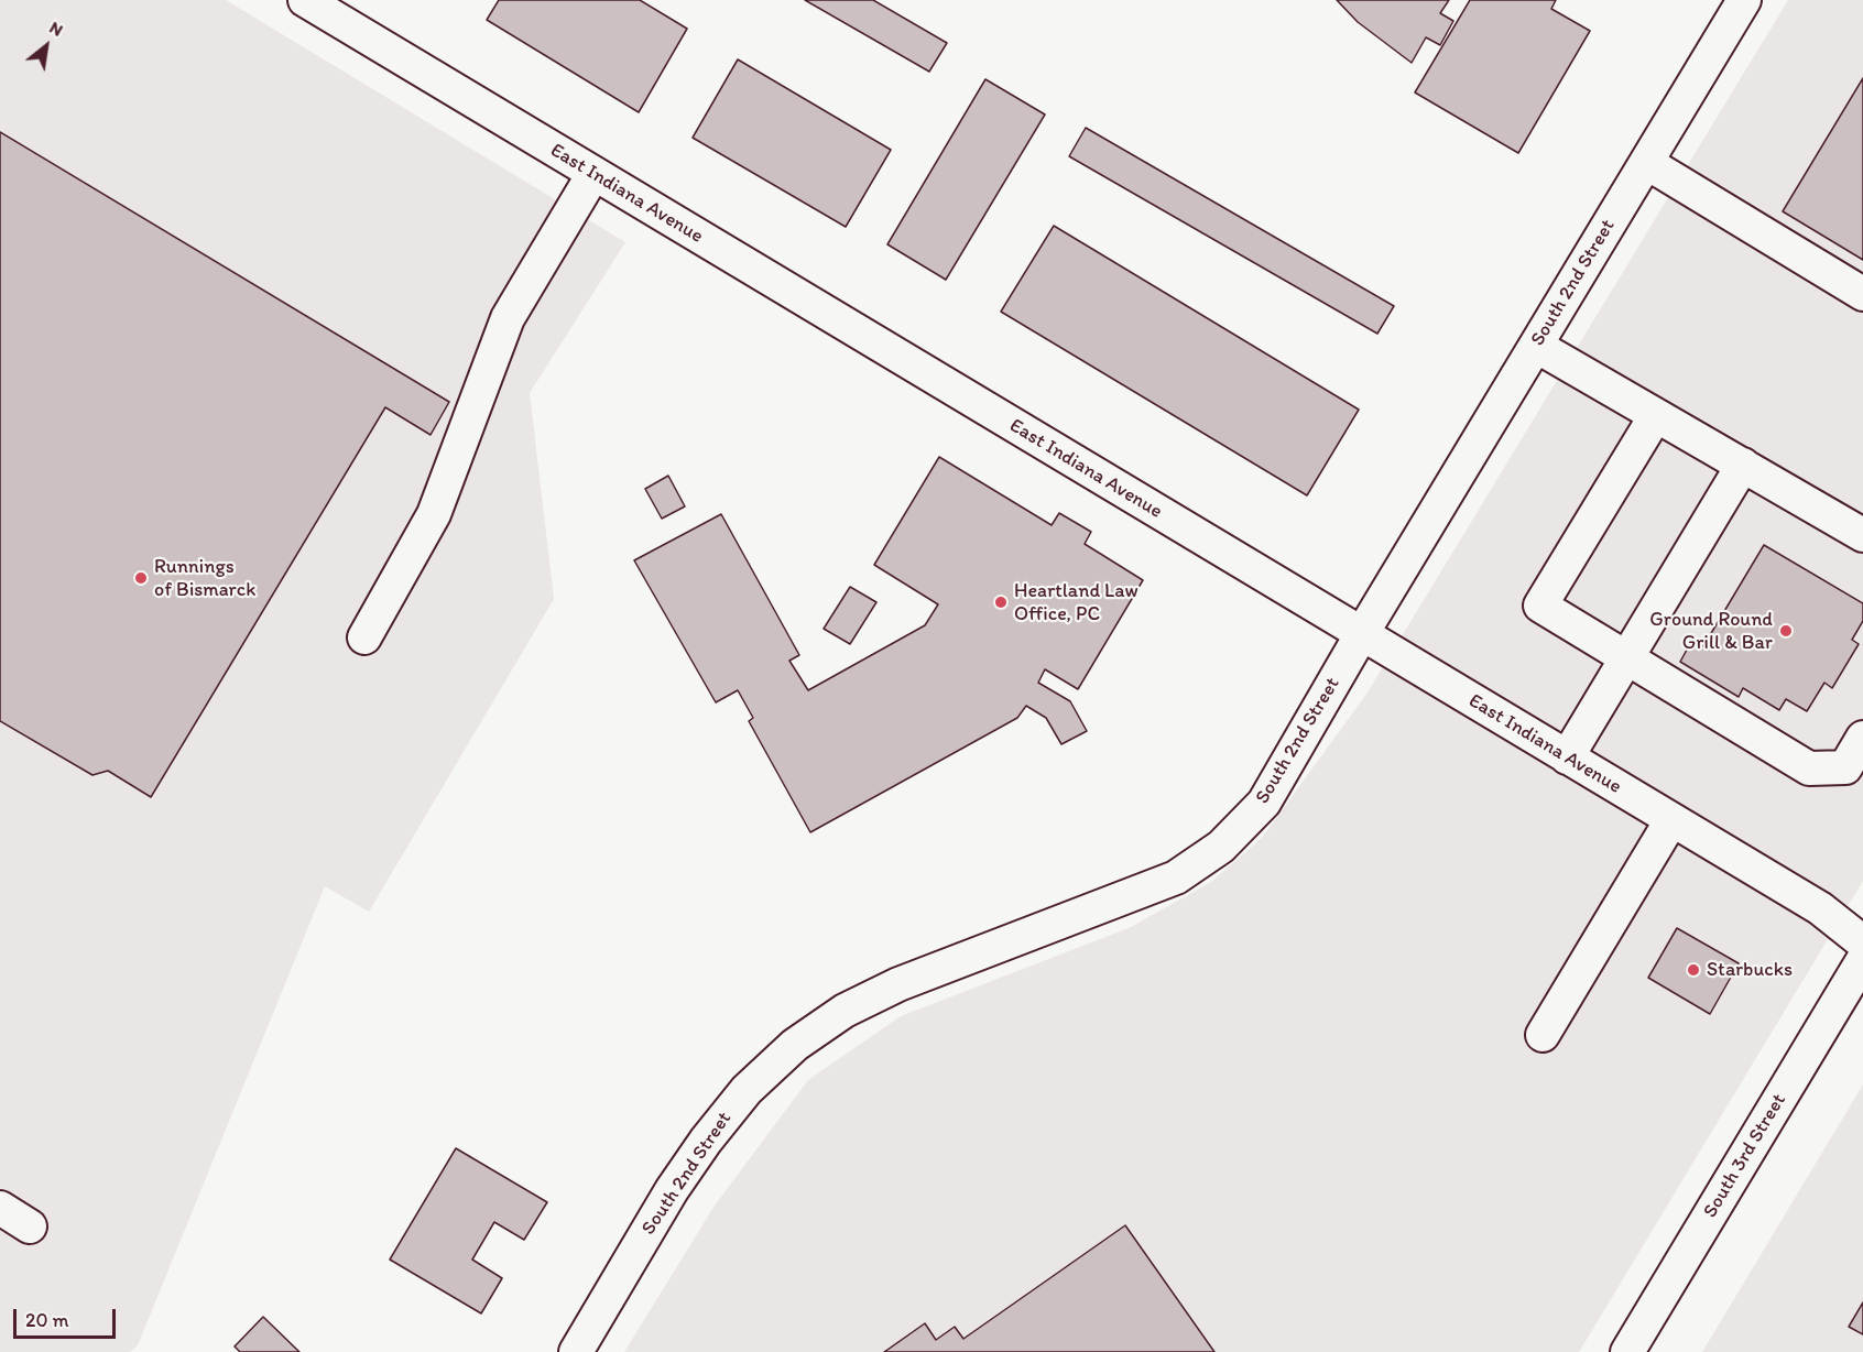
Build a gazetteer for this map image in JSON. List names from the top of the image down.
{
  "streets": {
    "street": ["East Indiana Avenue", "South 2nd Street", "South 3rd Street"]
  },
  "crossings": [
    ["East Indiana Avenue", "South 2nd Street"]
  ],
  "places": [
    "Runnings of Bismarck",
    "Heartland Law Office, PC",
    "Ground Round Grill & Bar",
    "Starbucks"
  ],
  "scale_bar": "20 m",
  "north": "top right"
}
